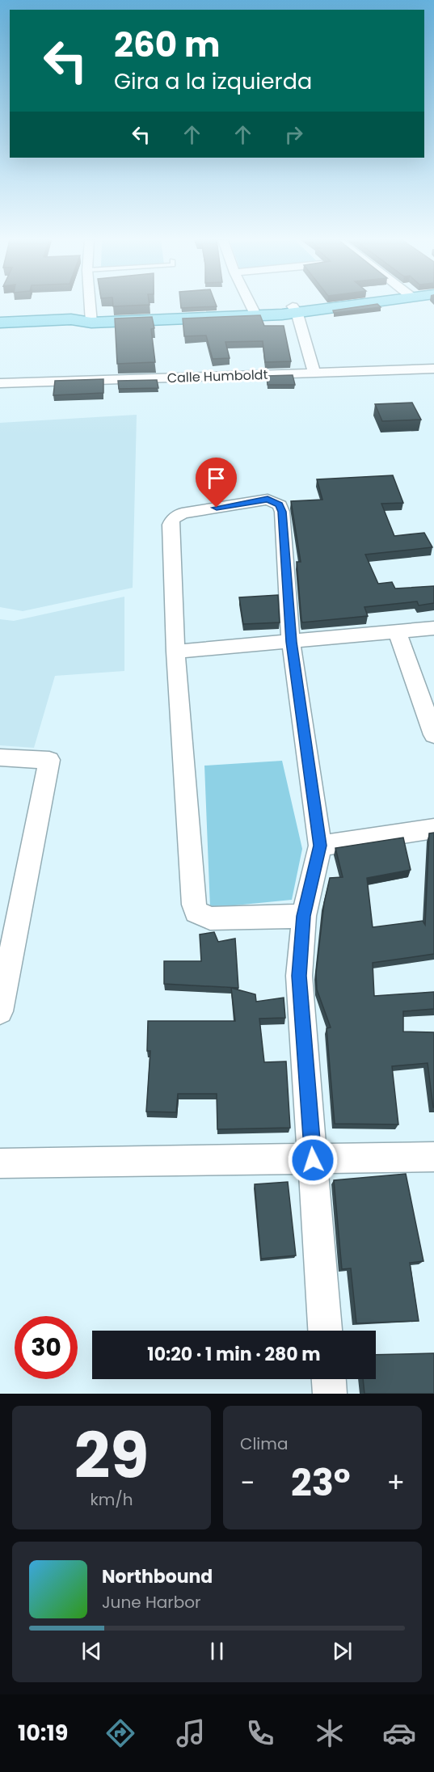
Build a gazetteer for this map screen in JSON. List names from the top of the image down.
{
  "streets": {
    "street": ["Calle Humboldt"]
  },
  "page": {
    "turn": ["260 m", "Gira a la izquierda"],
    "limit": "30",
    "trip": "10:20 · 1 min · 280 m",
    "tile": [
      ["29", "km/h"],
      "Clima"
    ],
    "heat": ["−", "23°", "+"],
    "song": ["Northbound", "June Harbor"],
    "tabs": "10:19"
  }
}
